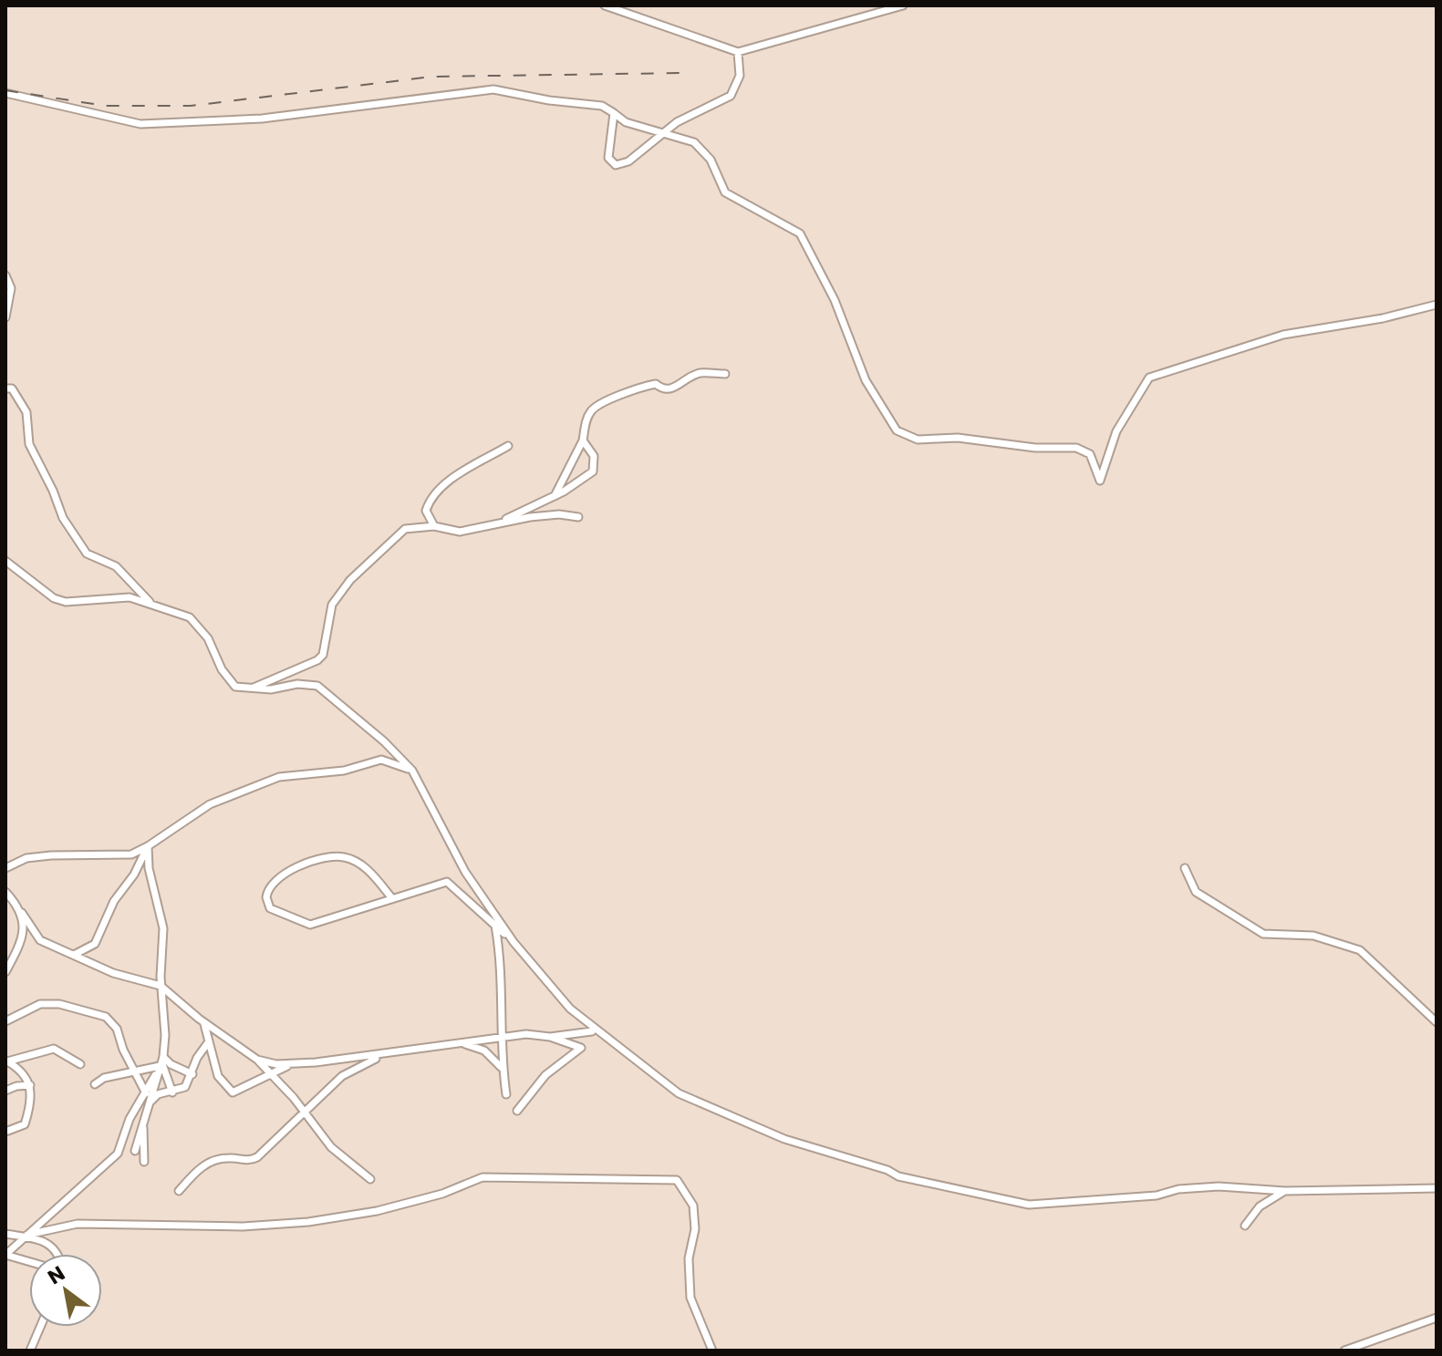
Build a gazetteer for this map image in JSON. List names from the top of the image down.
{
  "north": "top left"
}
